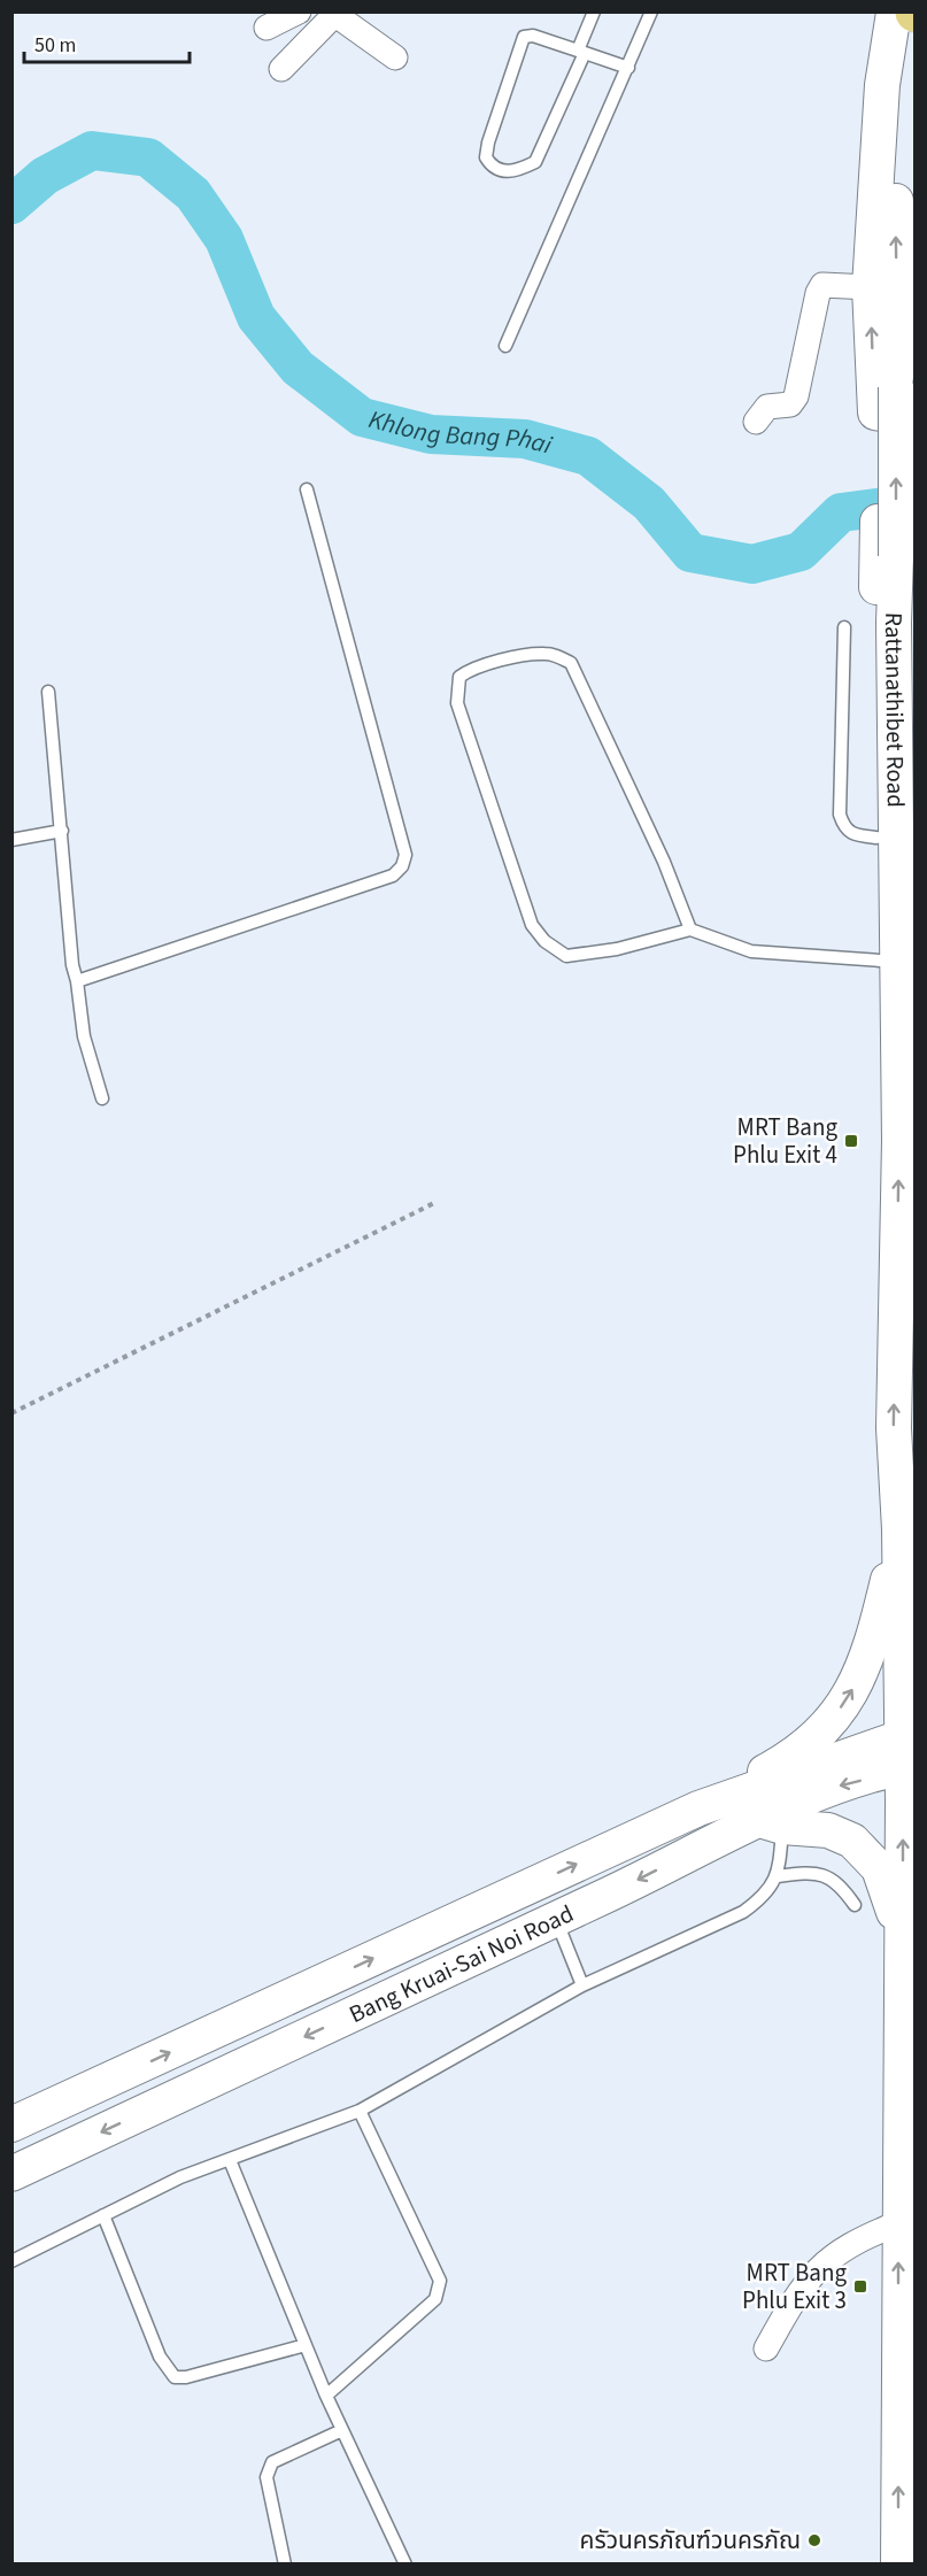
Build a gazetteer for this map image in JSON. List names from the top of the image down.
{
  "streets": {
    "main road": ["Rattanathibet Road", "Bang Kruai-Sai Noi Road"]
  },
  "crossings": [
    ["Rattanathibet Road", "Bang Kruai-Sai Noi Road"]
  ],
  "one_way": ["Rattanathibet Road"],
  "water": ["Khlong Bang Phai"],
  "places": {
    "transit": ["MRT Bang Phlu Exit 4", "MRT Bang Phlu Exit 3"],
    "other": ["ครัวนครภัณฑ์วนครภัณ"]
  },
  "scale_bar": "50 m"
}
